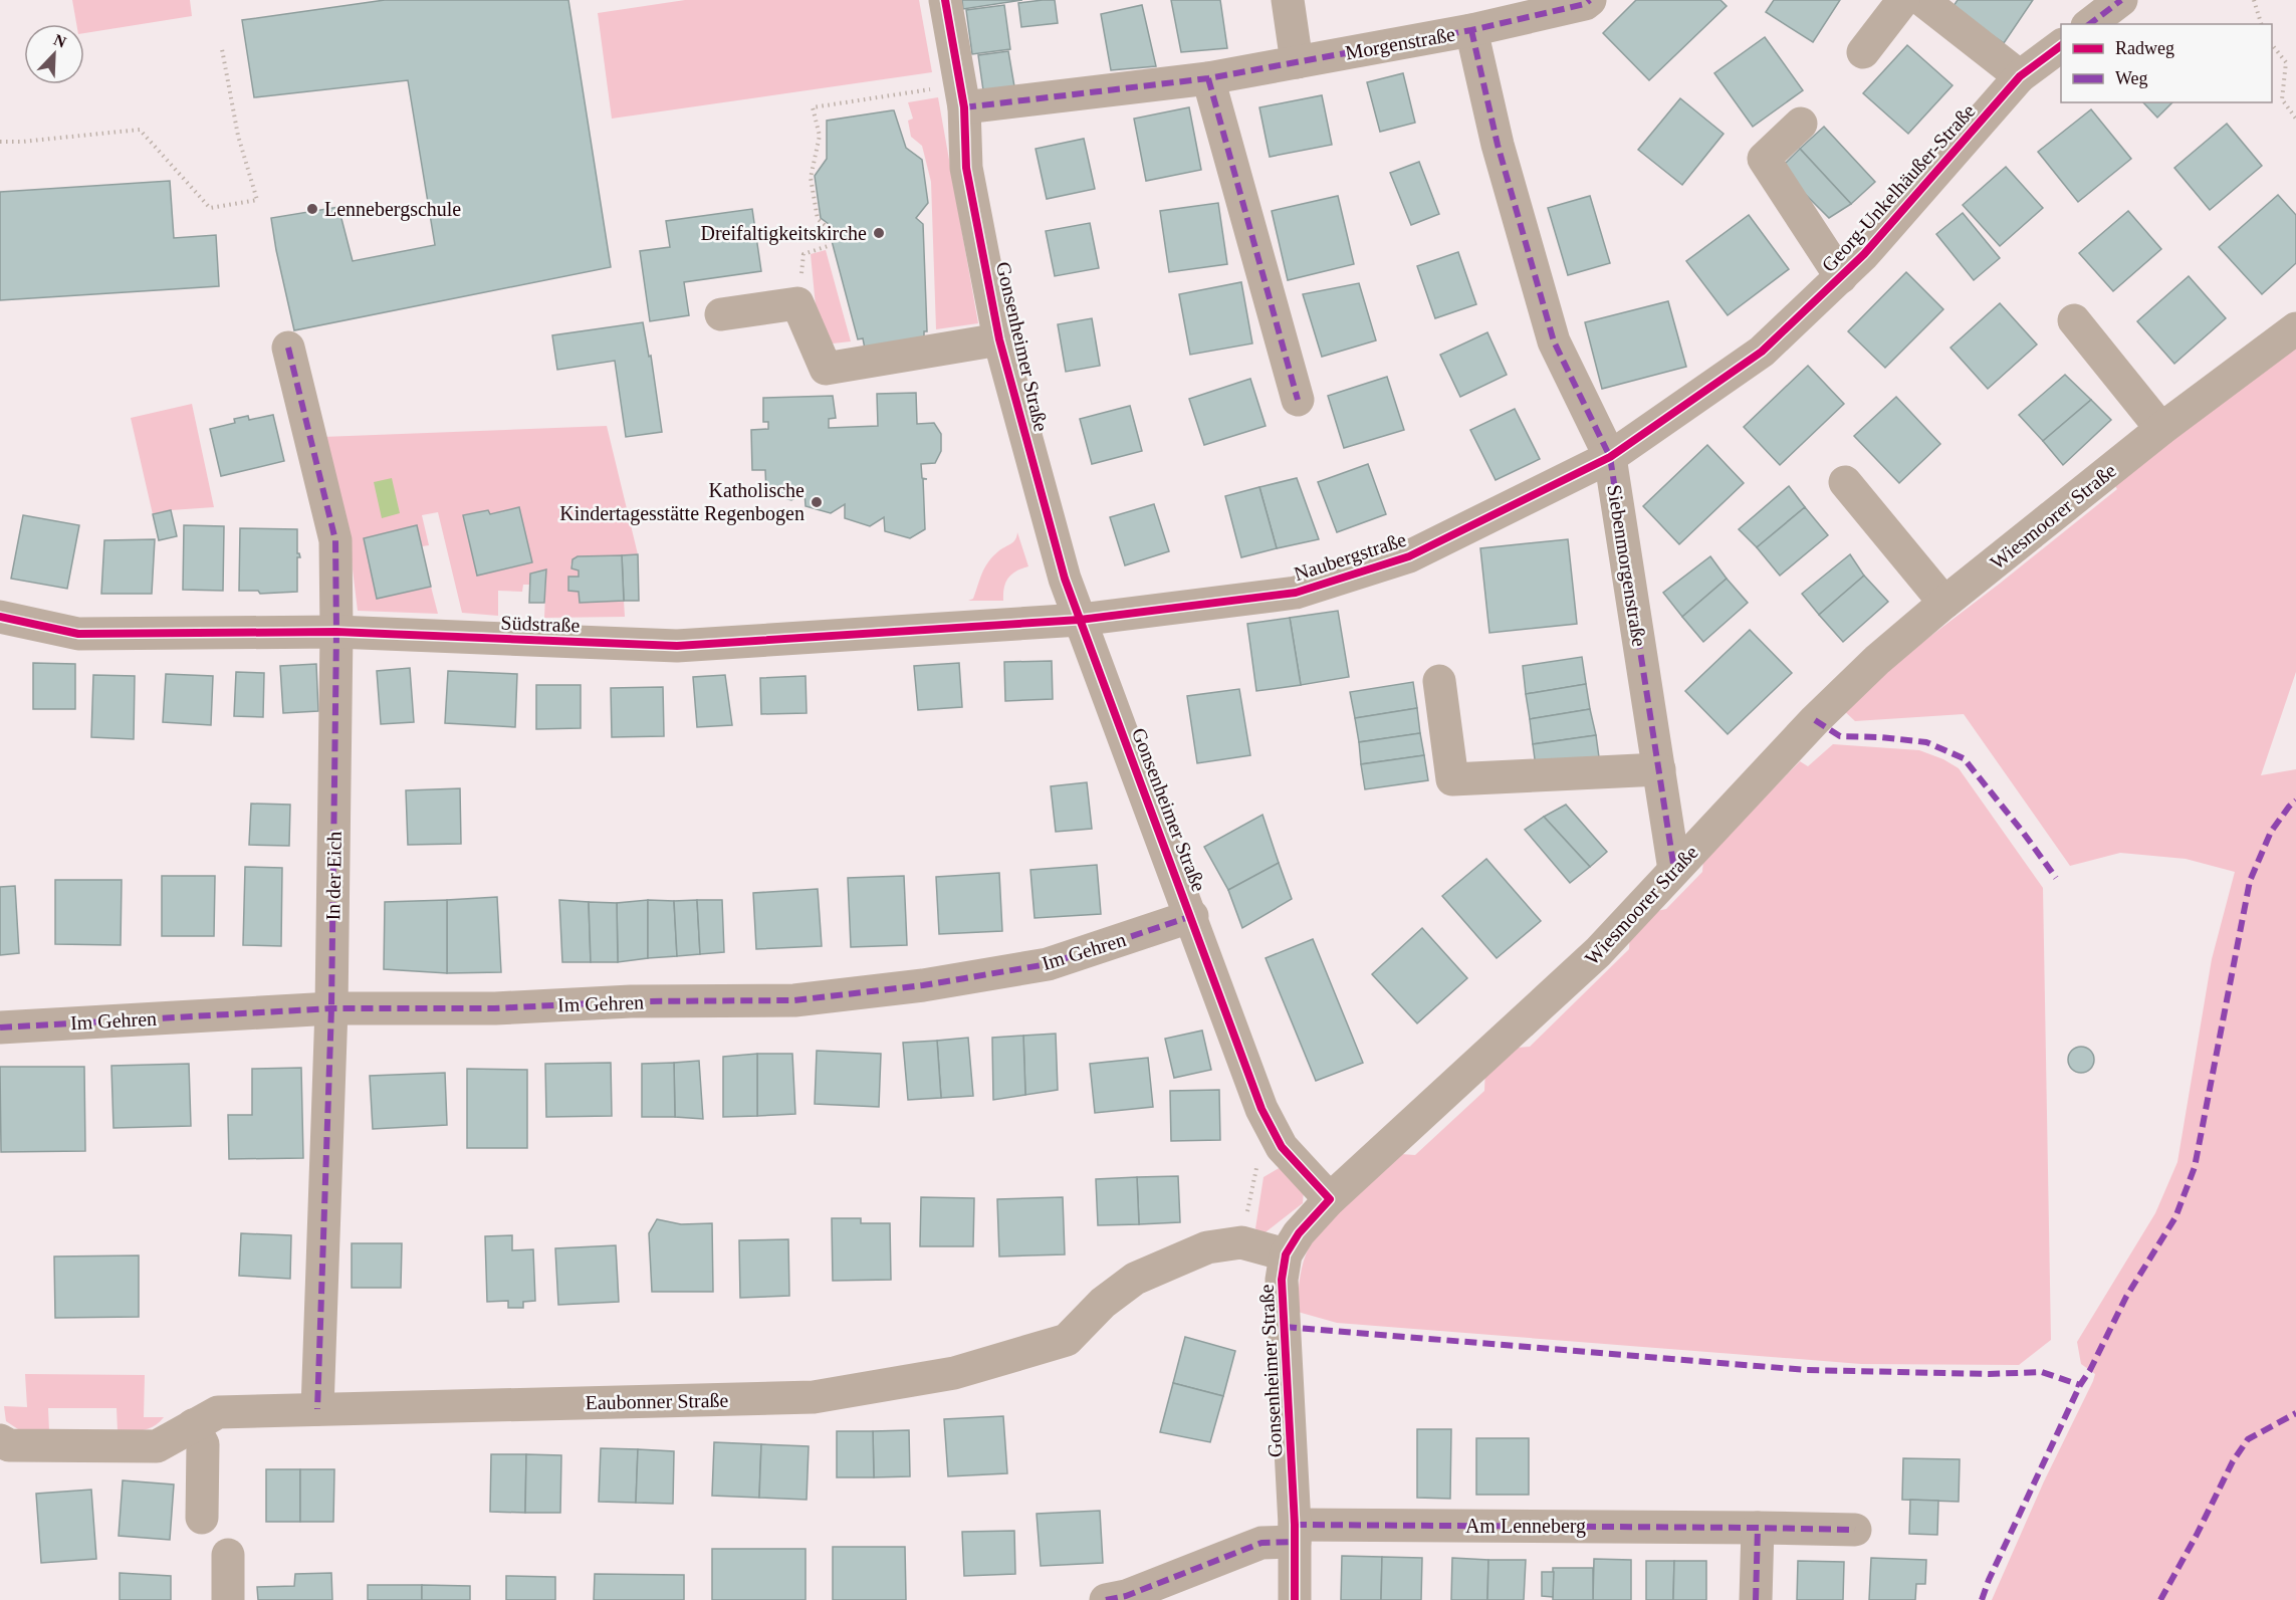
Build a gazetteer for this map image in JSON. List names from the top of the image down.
{
  "streets": {
    "street": [
      "Morgenstraße",
      "Georg-Unkelhäußer-Straße",
      "Gonsenheimer Straße",
      "Wiesmoorer Straße",
      "Naubergstraße",
      "Siebenmorgenstraße",
      "Südstraße",
      "In der Eich",
      "Im Gehren",
      "Eaubonner Straße",
      "Am Lenneberg"
    ]
  },
  "crossings": [
    ["Morgenstraße", "Gonsenheimer Straße"],
    ["Morgenstraße", "Siebenmorgenstraße"],
    ["Georg-Unkelhäußer-Straße", "Naubergstraße"],
    ["Georg-Unkelhäußer-Straße", "Siebenmorgenstraße"],
    ["Gonsenheimer Straße", "Wiesmoorer Straße"],
    ["Gonsenheimer Straße", "Naubergstraße"],
    ["Gonsenheimer Straße", "Südstraße"],
    ["Gonsenheimer Straße", "Im Gehren"],
    ["Gonsenheimer Straße", "Eaubonner Straße"],
    ["Gonsenheimer Straße", "Am Lenneberg"],
    ["Wiesmoorer Straße", "Siebenmorgenstraße"],
    ["Naubergstraße", "Siebenmorgenstraße"],
    ["Naubergstraße", "Südstraße"],
    ["Südstraße", "In der Eich"],
    ["In der Eich", "Im Gehren"],
    ["In der Eich", "Eaubonner Straße"]
  ],
  "places": ["Lennebergschule", "Dreifaltigkeitskirche", "Katholische Kindertagesstätte Regenbogen"],
  "legend": ["Radweg", "Weg"],
  "north": "top right"
}
